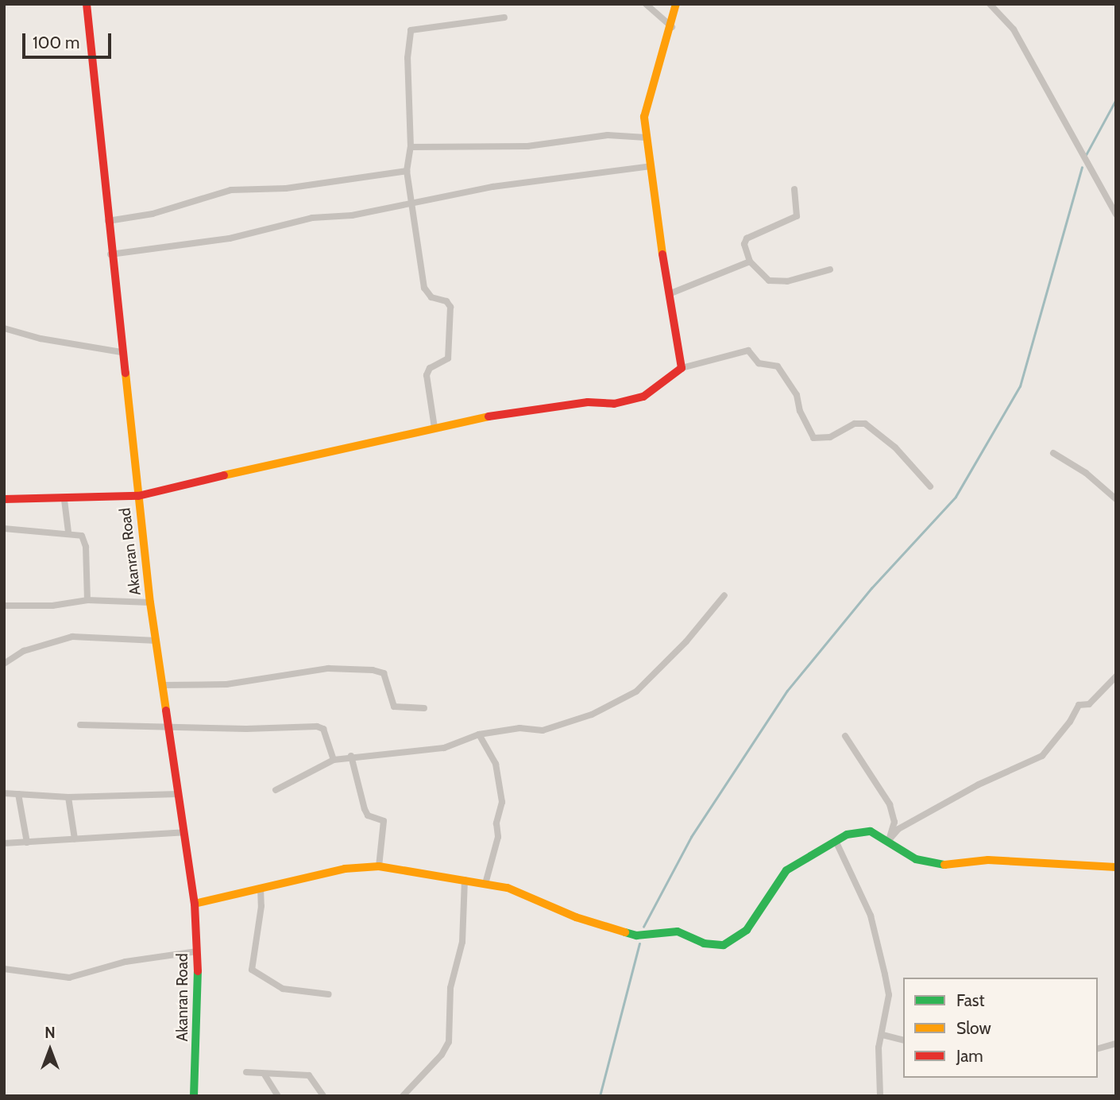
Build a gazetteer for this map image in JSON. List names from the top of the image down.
{
  "streets": {
    "street": ["Akanran Road"]
  },
  "legend": ["Fast", "Slow", "Jam"],
  "scale_bar": "100 m",
  "north": "top"
}
